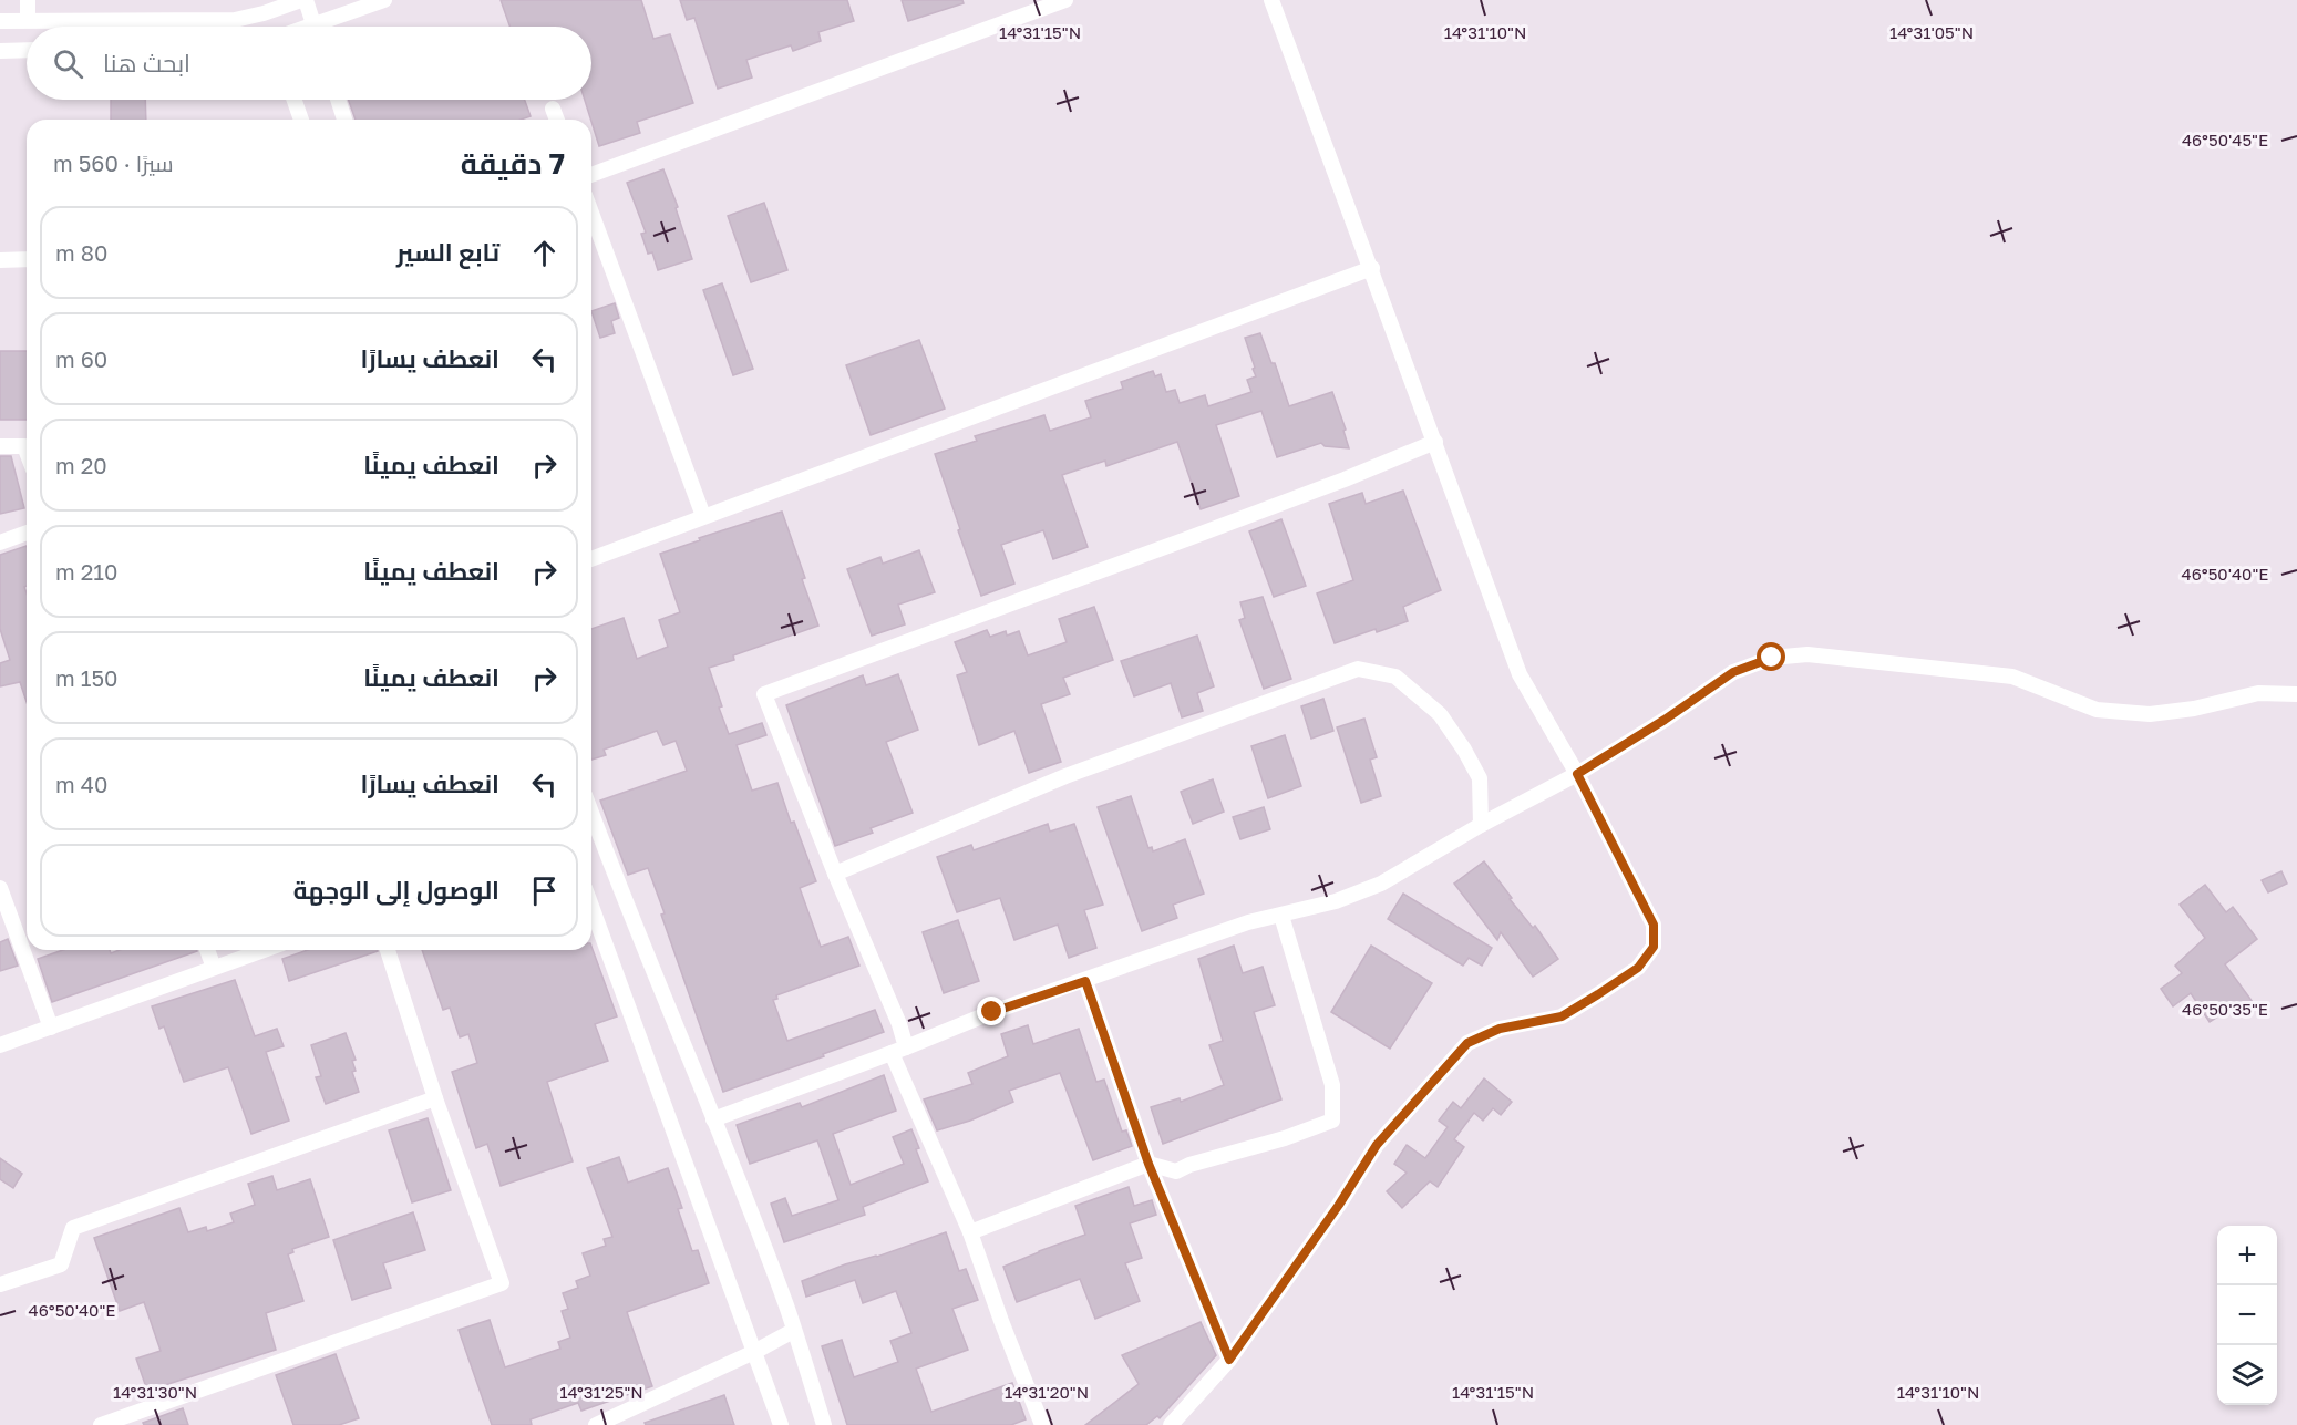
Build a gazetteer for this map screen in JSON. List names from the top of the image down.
{
  "page": {
    "search": "ابحث هنا",
    "heading": ["7 دقيقة", "سيرًا · 560 m"],
    "list": [
      ["تابع السير", "80 m"],
      ["انعطف يسارًا", "60 m"],
      ["انعطف يمينًا", "20 m"],
      ["انعطف يمينًا", "210 m"],
      ["انعطف يمينًا", "150 m"],
      ["انعطف يسارًا", "40 m"],
      "الوصول إلى الوجهة"
    ],
    "map_buttons": ["+", "−"]
  },
  "coordinates": [
    "14°31'15\"N",
    "14°31'10\"N",
    "14°31'05\"N",
    "46°50'45\"E",
    "46°50'40\"E",
    "46°50'35\"E",
    "14°31'30\"N",
    "14°31'25\"N",
    "14°31'20\"N"
  ]
}
